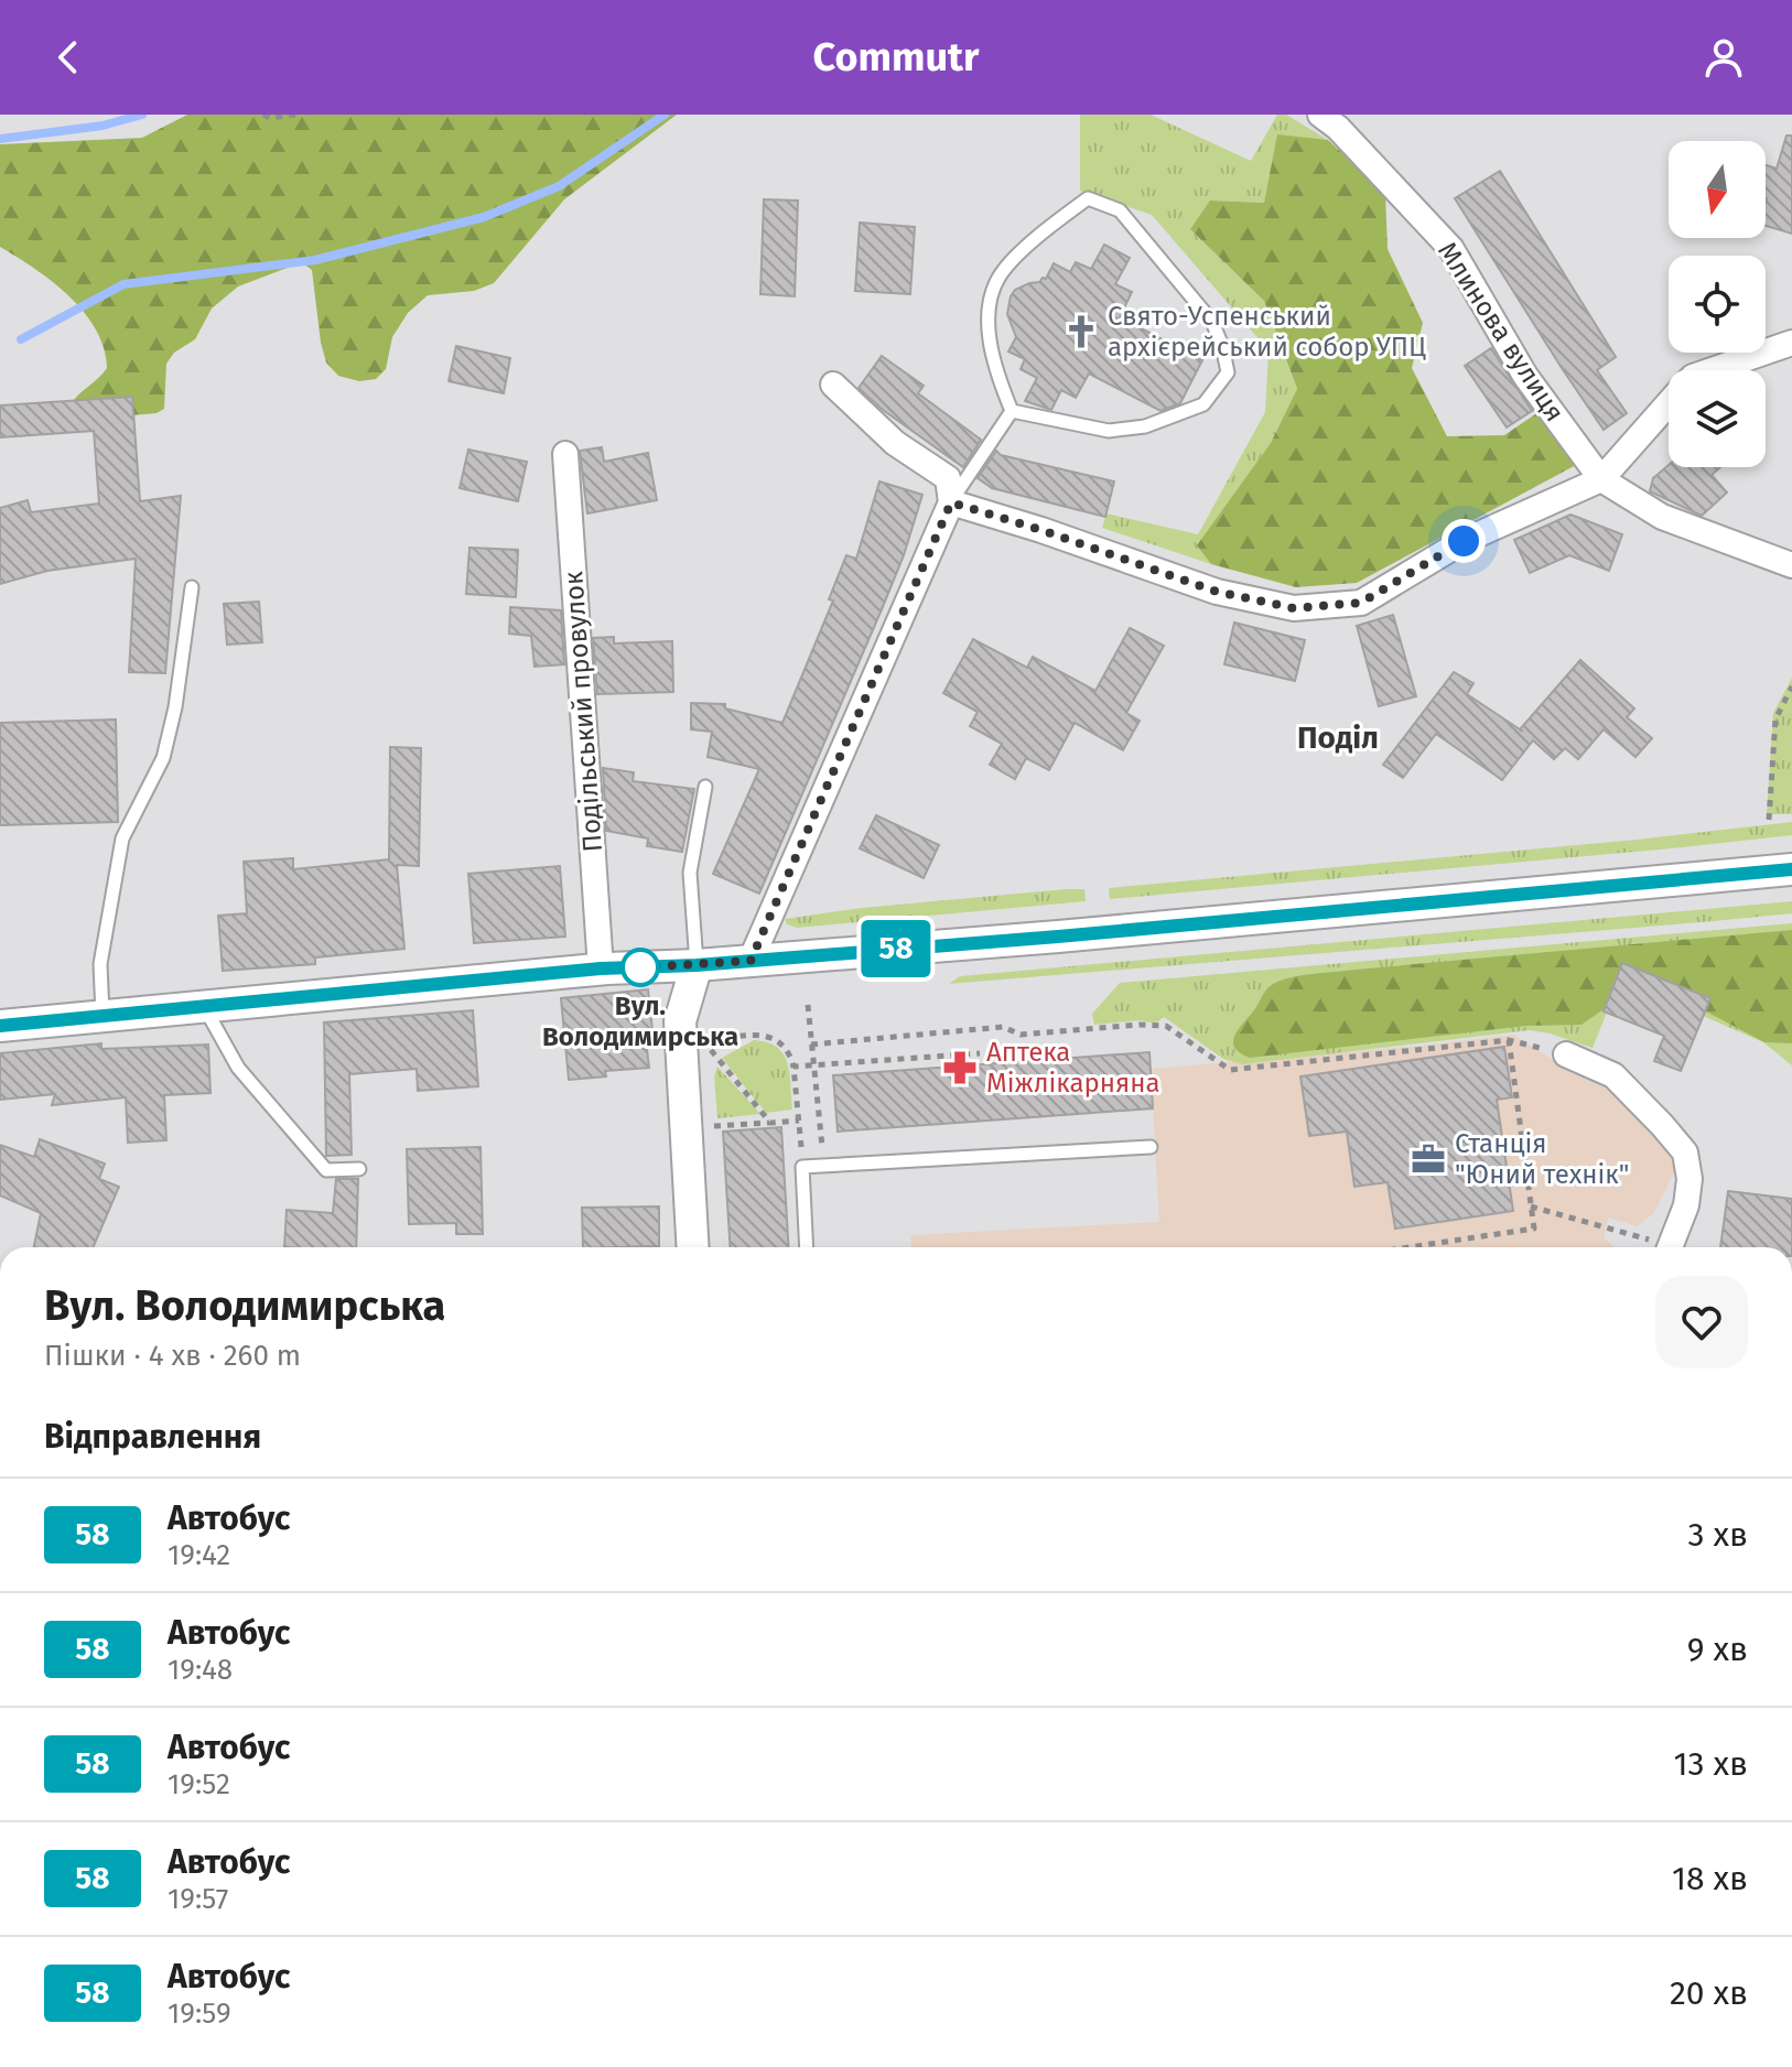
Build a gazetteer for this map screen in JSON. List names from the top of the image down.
{
  "streets": {
    "street": ["Млинова вулиця", "Подільський провулок"]
  },
  "districts": ["Поділ"],
  "places": {
    "church": ["Свято-Успенський архієрейський собор УПЦ"],
    "other": ["Вул. Володимирська"],
    "pharmacy": ["Аптека Міжлікарняна"],
    "office": ["Станція \"Юний технік\""]
  },
  "lines": ["bus line 58"],
  "north": "bottom",
  "page": {
    "header": "Commutr",
    "on_map": "58",
    "heading": [
      ["Вул. Володимирська", "Пішки · 4 хв · 260 m"],
      "Відправлення"
    ],
    "list": [
      {
        "mark": "58",
        "name": "Автобус",
        "note": "19:42",
        "value": "3 хв"
      },
      {
        "mark": "58",
        "name": "Автобус",
        "note": "19:48",
        "value": "9 хв"
      },
      {
        "mark": "58",
        "name": "Автобус",
        "note": "19:52",
        "value": "13 хв"
      },
      {
        "mark": "58",
        "name": "Автобус",
        "note": "19:57",
        "value": "18 хв"
      },
      {
        "mark": "58",
        "name": "Автобус",
        "note": "19:59",
        "value": "20 хв"
      }
    ]
  }
}
